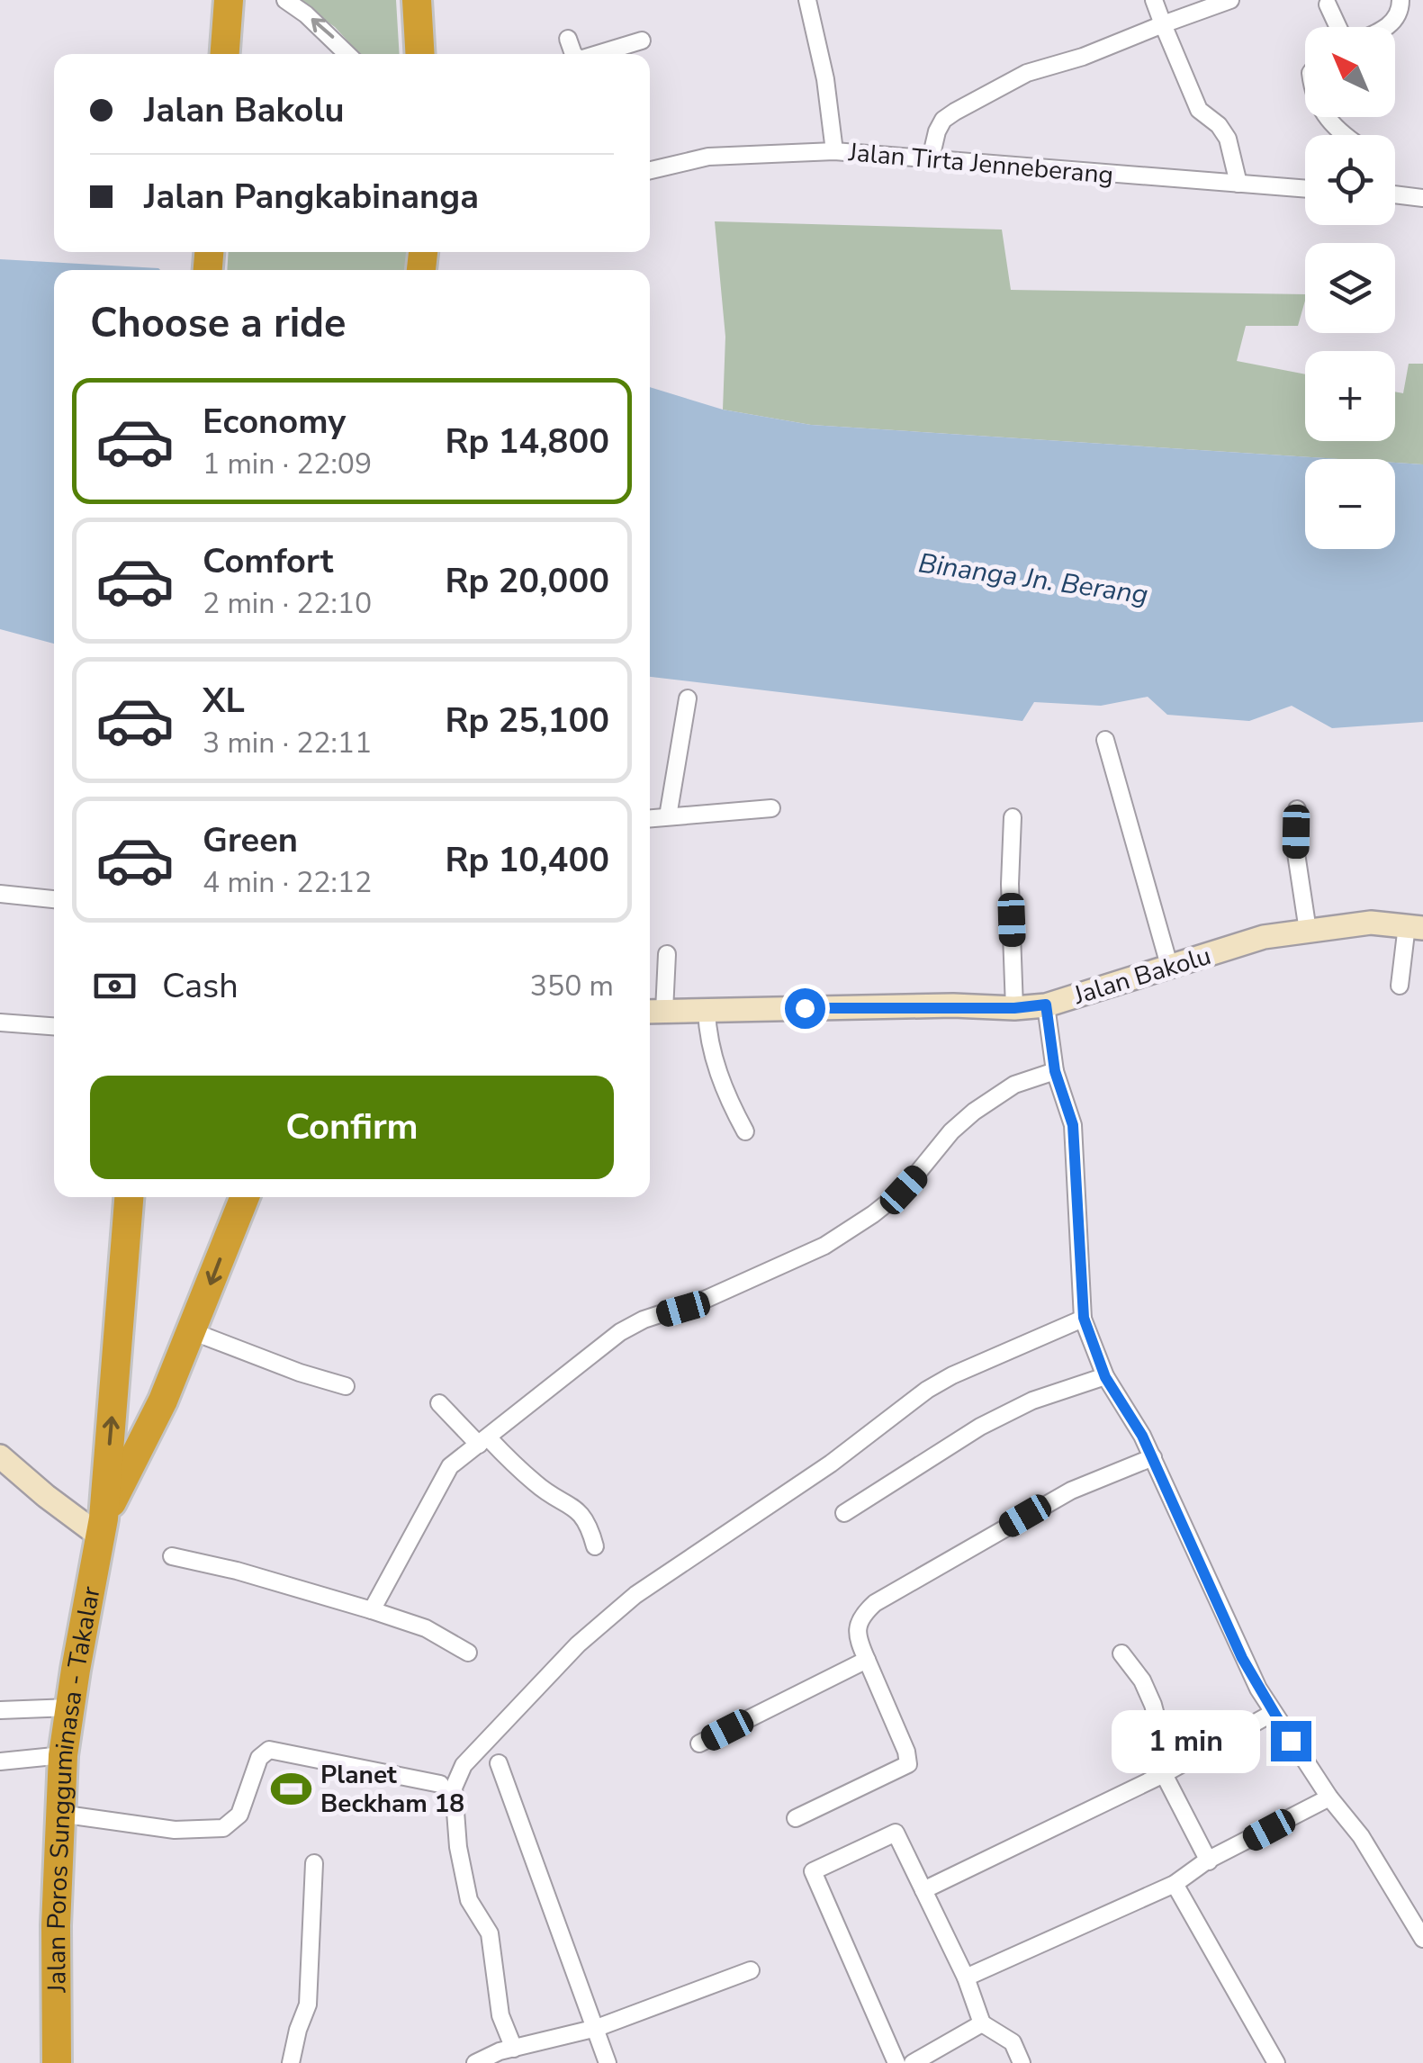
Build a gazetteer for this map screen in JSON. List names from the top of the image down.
{
  "streets": {
    "highway": ["Jalan Poros Sungguminasa - Takalar"],
    "main road": ["Jalan Bakolu"],
    "street": ["Jalan Tirta Jenneberang"]
  },
  "water": ["Binanga Jn. Berang"],
  "places": {
    "sports": ["Planet Beckham 18"]
  },
  "north": "top left",
  "page": {
    "map_buttons": ["+", "−"],
    "banner": ["Jalan Bakolu", "Jalan Pangkabinanga"],
    "heading": "Choose a ride",
    "list": [
      {
        "name": "Economy",
        "note": "1 min · 22:09",
        "value": "Rp 14,800"
      },
      {
        "name": "Comfort",
        "note": "2 min · 22:10",
        "value": "Rp 20,000"
      },
      {
        "name": "XL",
        "note": "3 min · 22:11",
        "value": "Rp 25,100"
      },
      {
        "name": "Green",
        "note": "4 min · 22:12",
        "value": "Rp 10,400"
      }
    ],
    "pay": ["Cash", "350 m"],
    "buttons": "Confirm",
    "bubble": "1 min"
  }
}
